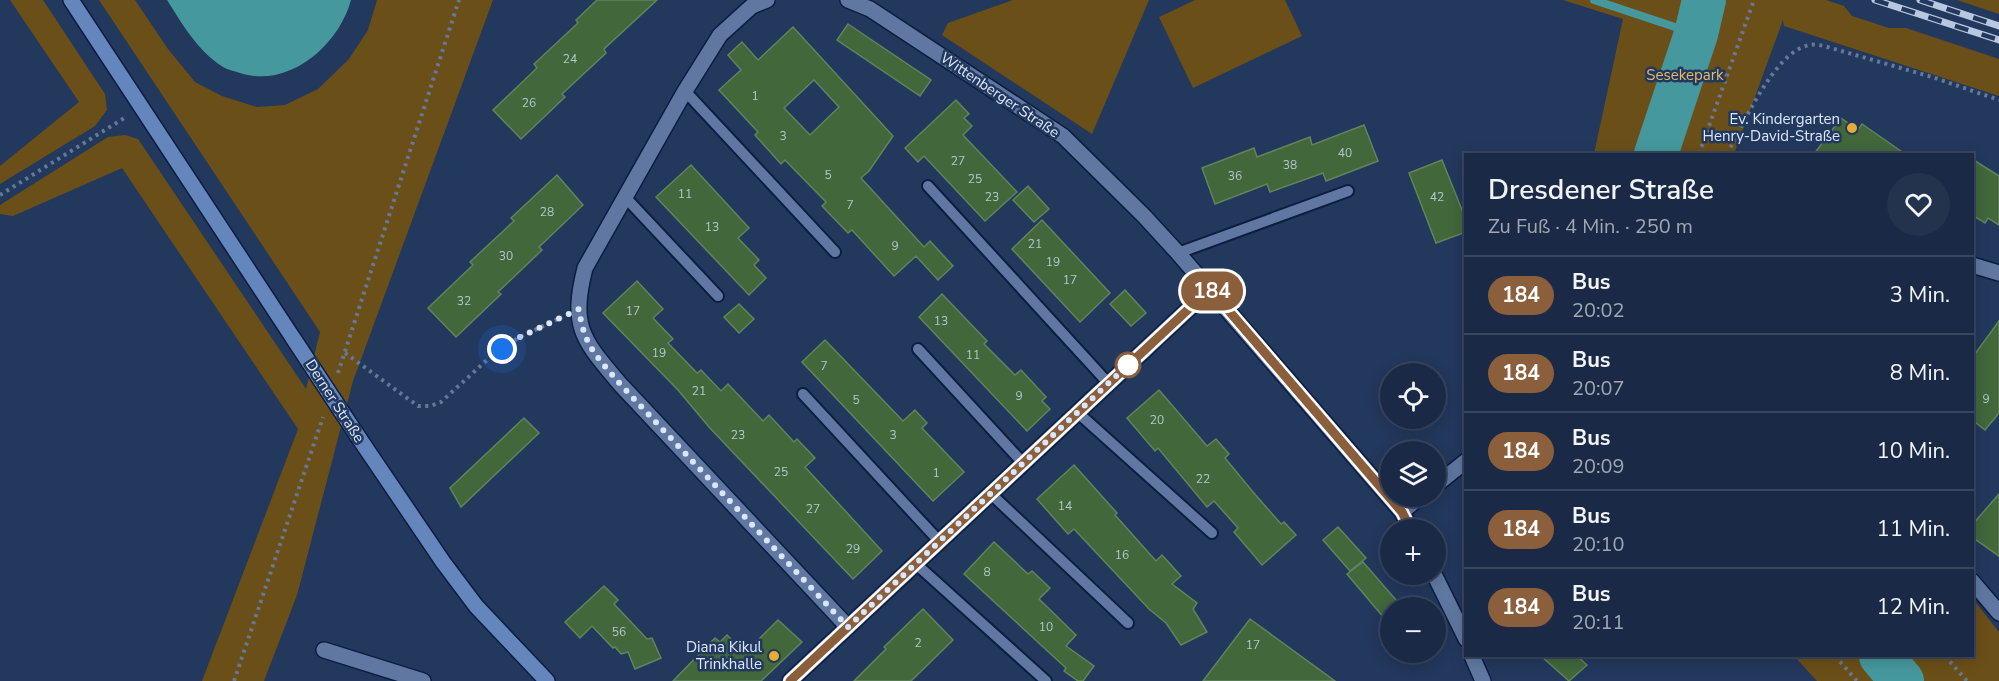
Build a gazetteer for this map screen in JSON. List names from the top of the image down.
{
  "streets": {
    "street": ["Wittenberger Straße", "Derner Straße"]
  },
  "parks": ["Sesekepark"],
  "places": ["Ev. Kindergarten Henry-David-Straße", "Diana Kikul Trinkhalle"],
  "lines": ["bus line 184"],
  "house_numbers": [
    "24",
    "1",
    "26",
    "3",
    "40",
    "27",
    "38",
    "5",
    "36",
    "25",
    "11",
    "23",
    "42",
    "7",
    "28",
    "13",
    "21",
    "9",
    "30",
    "19",
    "17",
    "32",
    "17",
    "13",
    "19",
    "11",
    "7",
    "21",
    "9",
    "9",
    "5",
    "20",
    "23",
    "3",
    "25",
    "1",
    "22",
    "14",
    "27",
    "29",
    "16",
    "8",
    "10",
    "56",
    "2",
    "17"
  ],
  "page": {
    "on_map": "184",
    "heading": ["Dresdener Straße", "Zu Fuß · 4 Min. · 250 m"],
    "list": [
      {
        "mark": "184",
        "name": "Bus",
        "note": "20:02",
        "value": "3 Min."
      },
      {
        "mark": "184",
        "name": "Bus",
        "note": "20:07",
        "value": "8 Min."
      },
      {
        "mark": "184",
        "name": "Bus",
        "note": "20:09",
        "value": "10 Min."
      },
      {
        "mark": "184",
        "name": "Bus",
        "note": "20:10",
        "value": "11 Min."
      },
      {
        "mark": "184",
        "name": "Bus",
        "note": "20:11",
        "value": "12 Min."
      }
    ],
    "map_buttons": ["+", "−"]
  }
}
